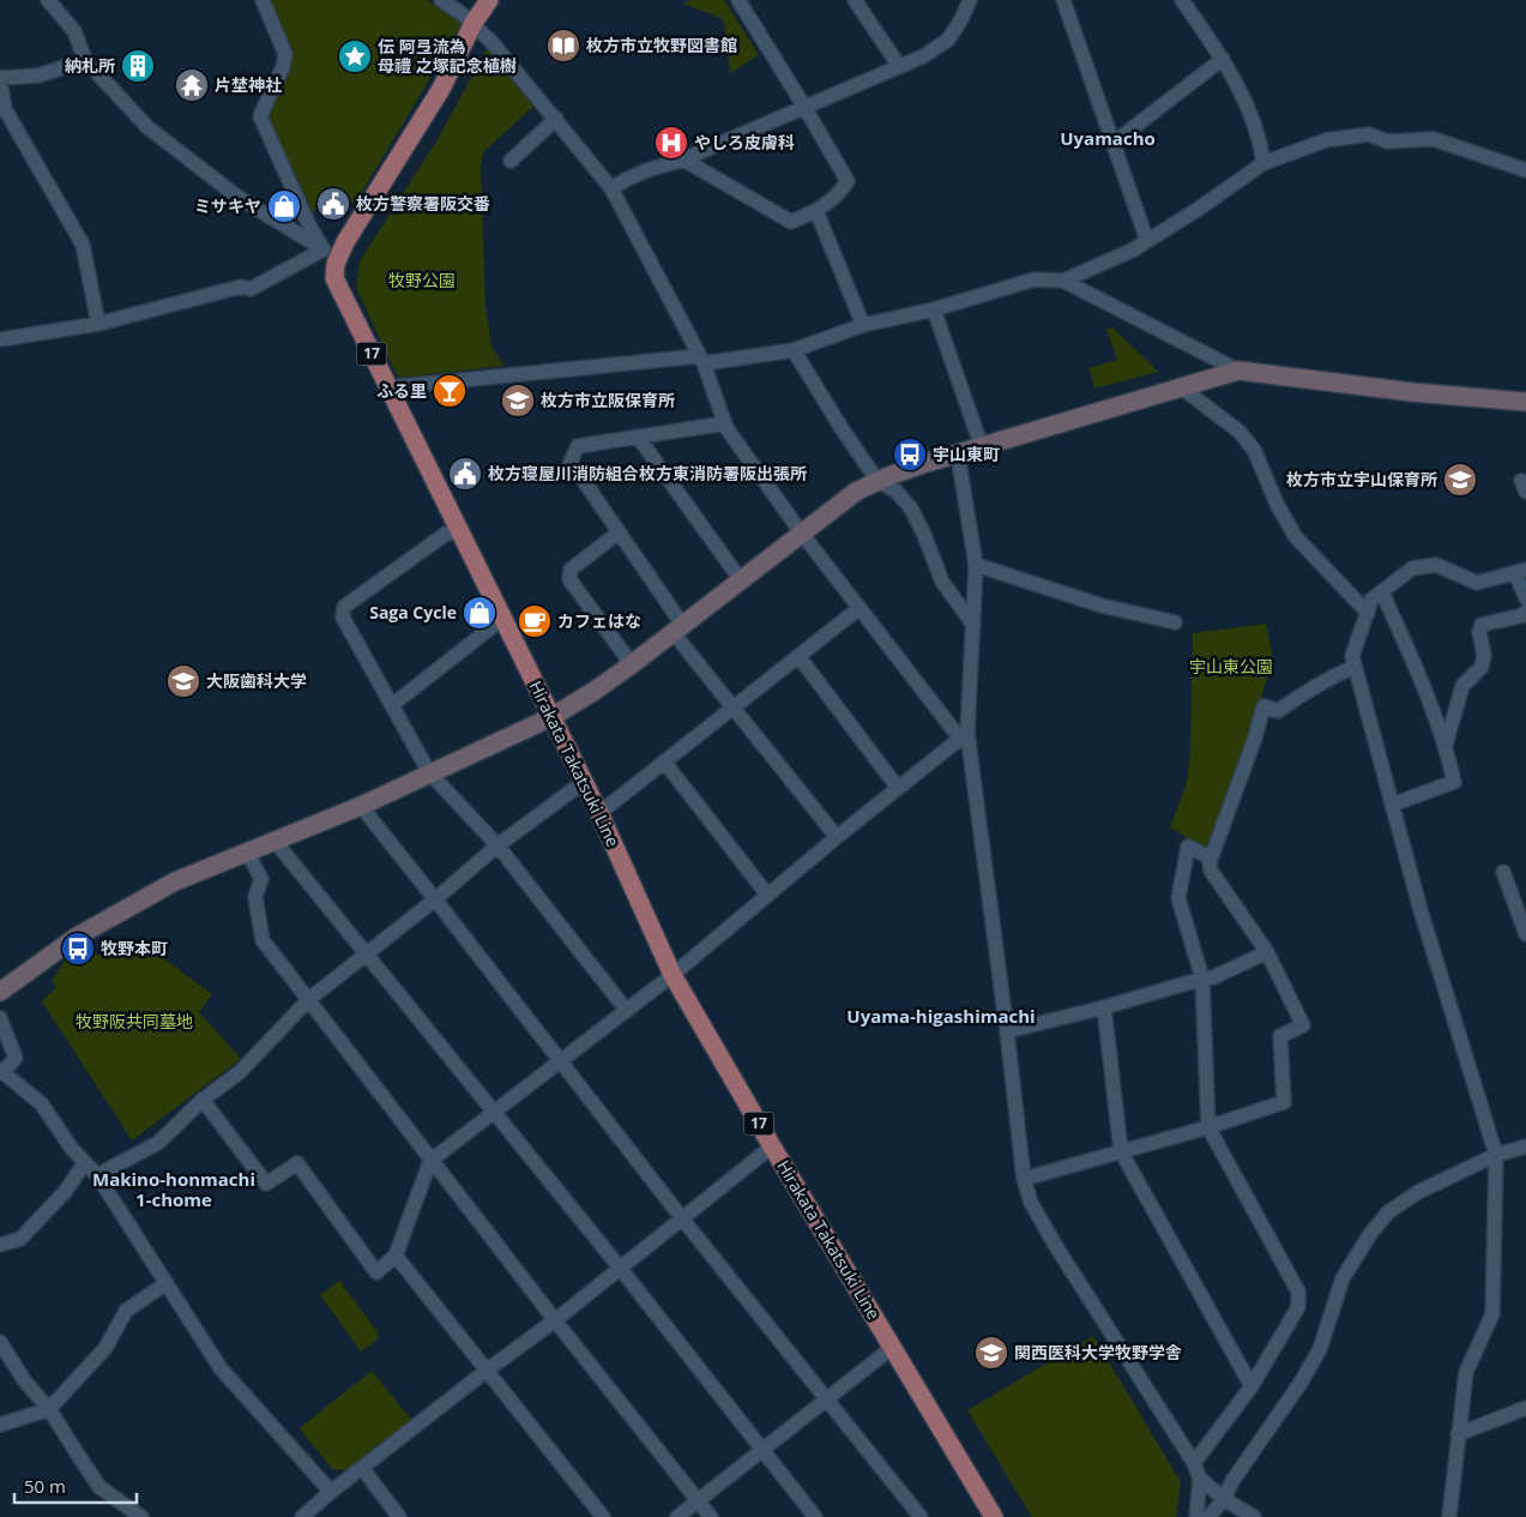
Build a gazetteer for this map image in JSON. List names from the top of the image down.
{
  "streets": {
    "main road": ["17", "Hirakata Takatsuki Line"]
  },
  "districts": ["Uyamacho", "Uyama-higashimachi", "Makino-honmachi 1-chome"],
  "parks": ["牧野公園", "宇山東公園", "牧野阪共同墓地"],
  "places": {
    "library": ["枚方市立牧野図書館"],
    "place": ["伝 阿弖流為 母禮 之塚記念植樹"],
    "building": ["納札所"],
    "temple": ["片埜神社"],
    "hospital": ["やしろ皮膚科"],
    "public building": ["枚方警察署阪交番", "枚方寝屋川消防組合枚方東消防署阪出張所"],
    "shop": ["ミサキヤ", "Saga Cycle"],
    "bar": ["ふる里"],
    "school or university": [
      "枚方市立阪保育所",
      "枚方市立宇山保育所",
      "大阪歯科大学",
      "関西医科大学牧野学舎"
    ],
    "bus stop": ["宇山東町", "牧野本町"],
    "cafe": ["カフェはな"]
  },
  "scale_bar": "50 m"
}
